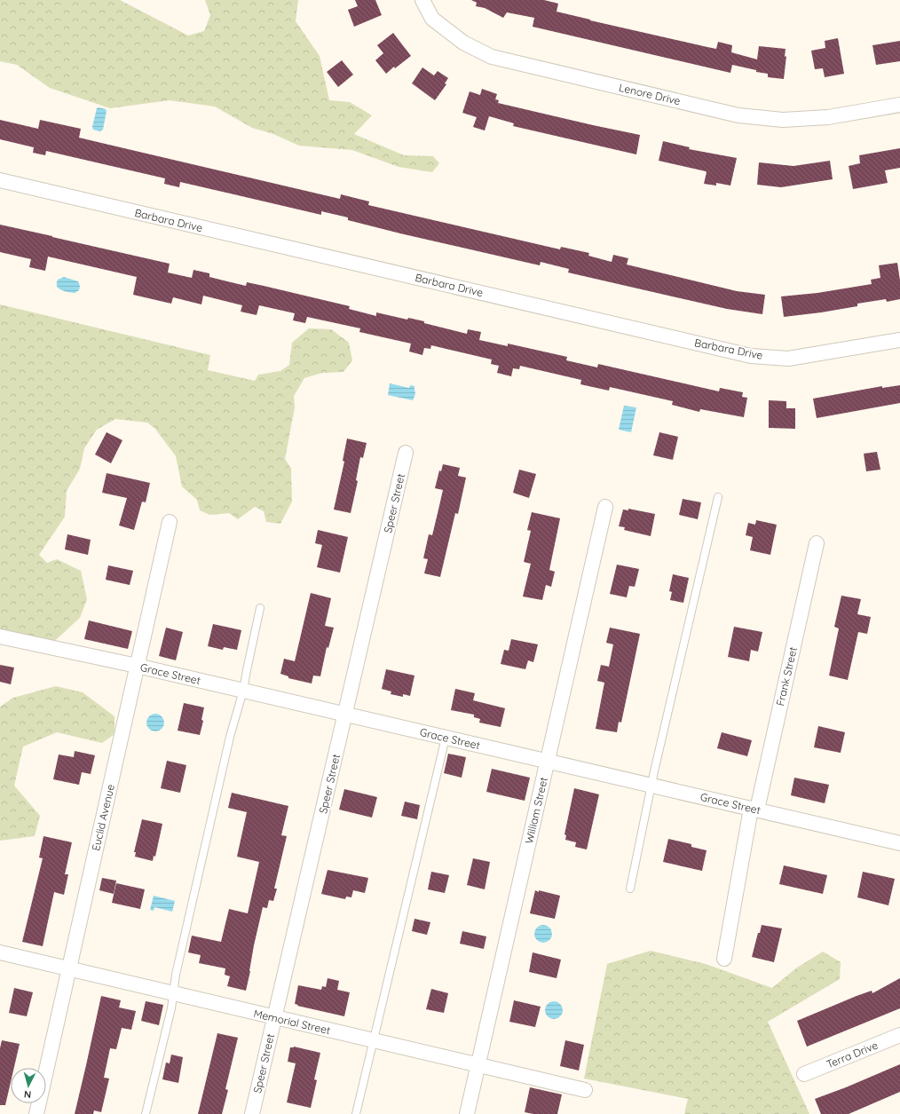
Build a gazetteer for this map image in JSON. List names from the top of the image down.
{
  "streets": {
    "street": [
      "Lenore Drive",
      "Barbara Drive",
      "Speer Street",
      "Grace Street",
      "Frank Street",
      "William Street",
      "Euclid Avenue",
      "Memorial Street",
      "Terra Drive"
    ]
  },
  "crossings": [
    ["Speer Street", "Grace Street"],
    ["Speer Street", "Memorial Street"],
    ["Grace Street", "Frank Street"],
    ["Grace Street", "William Street"],
    ["Grace Street", "Euclid Avenue"],
    ["William Street", "Memorial Street"],
    ["Euclid Avenue", "Memorial Street"]
  ],
  "north": "bottom"
}
